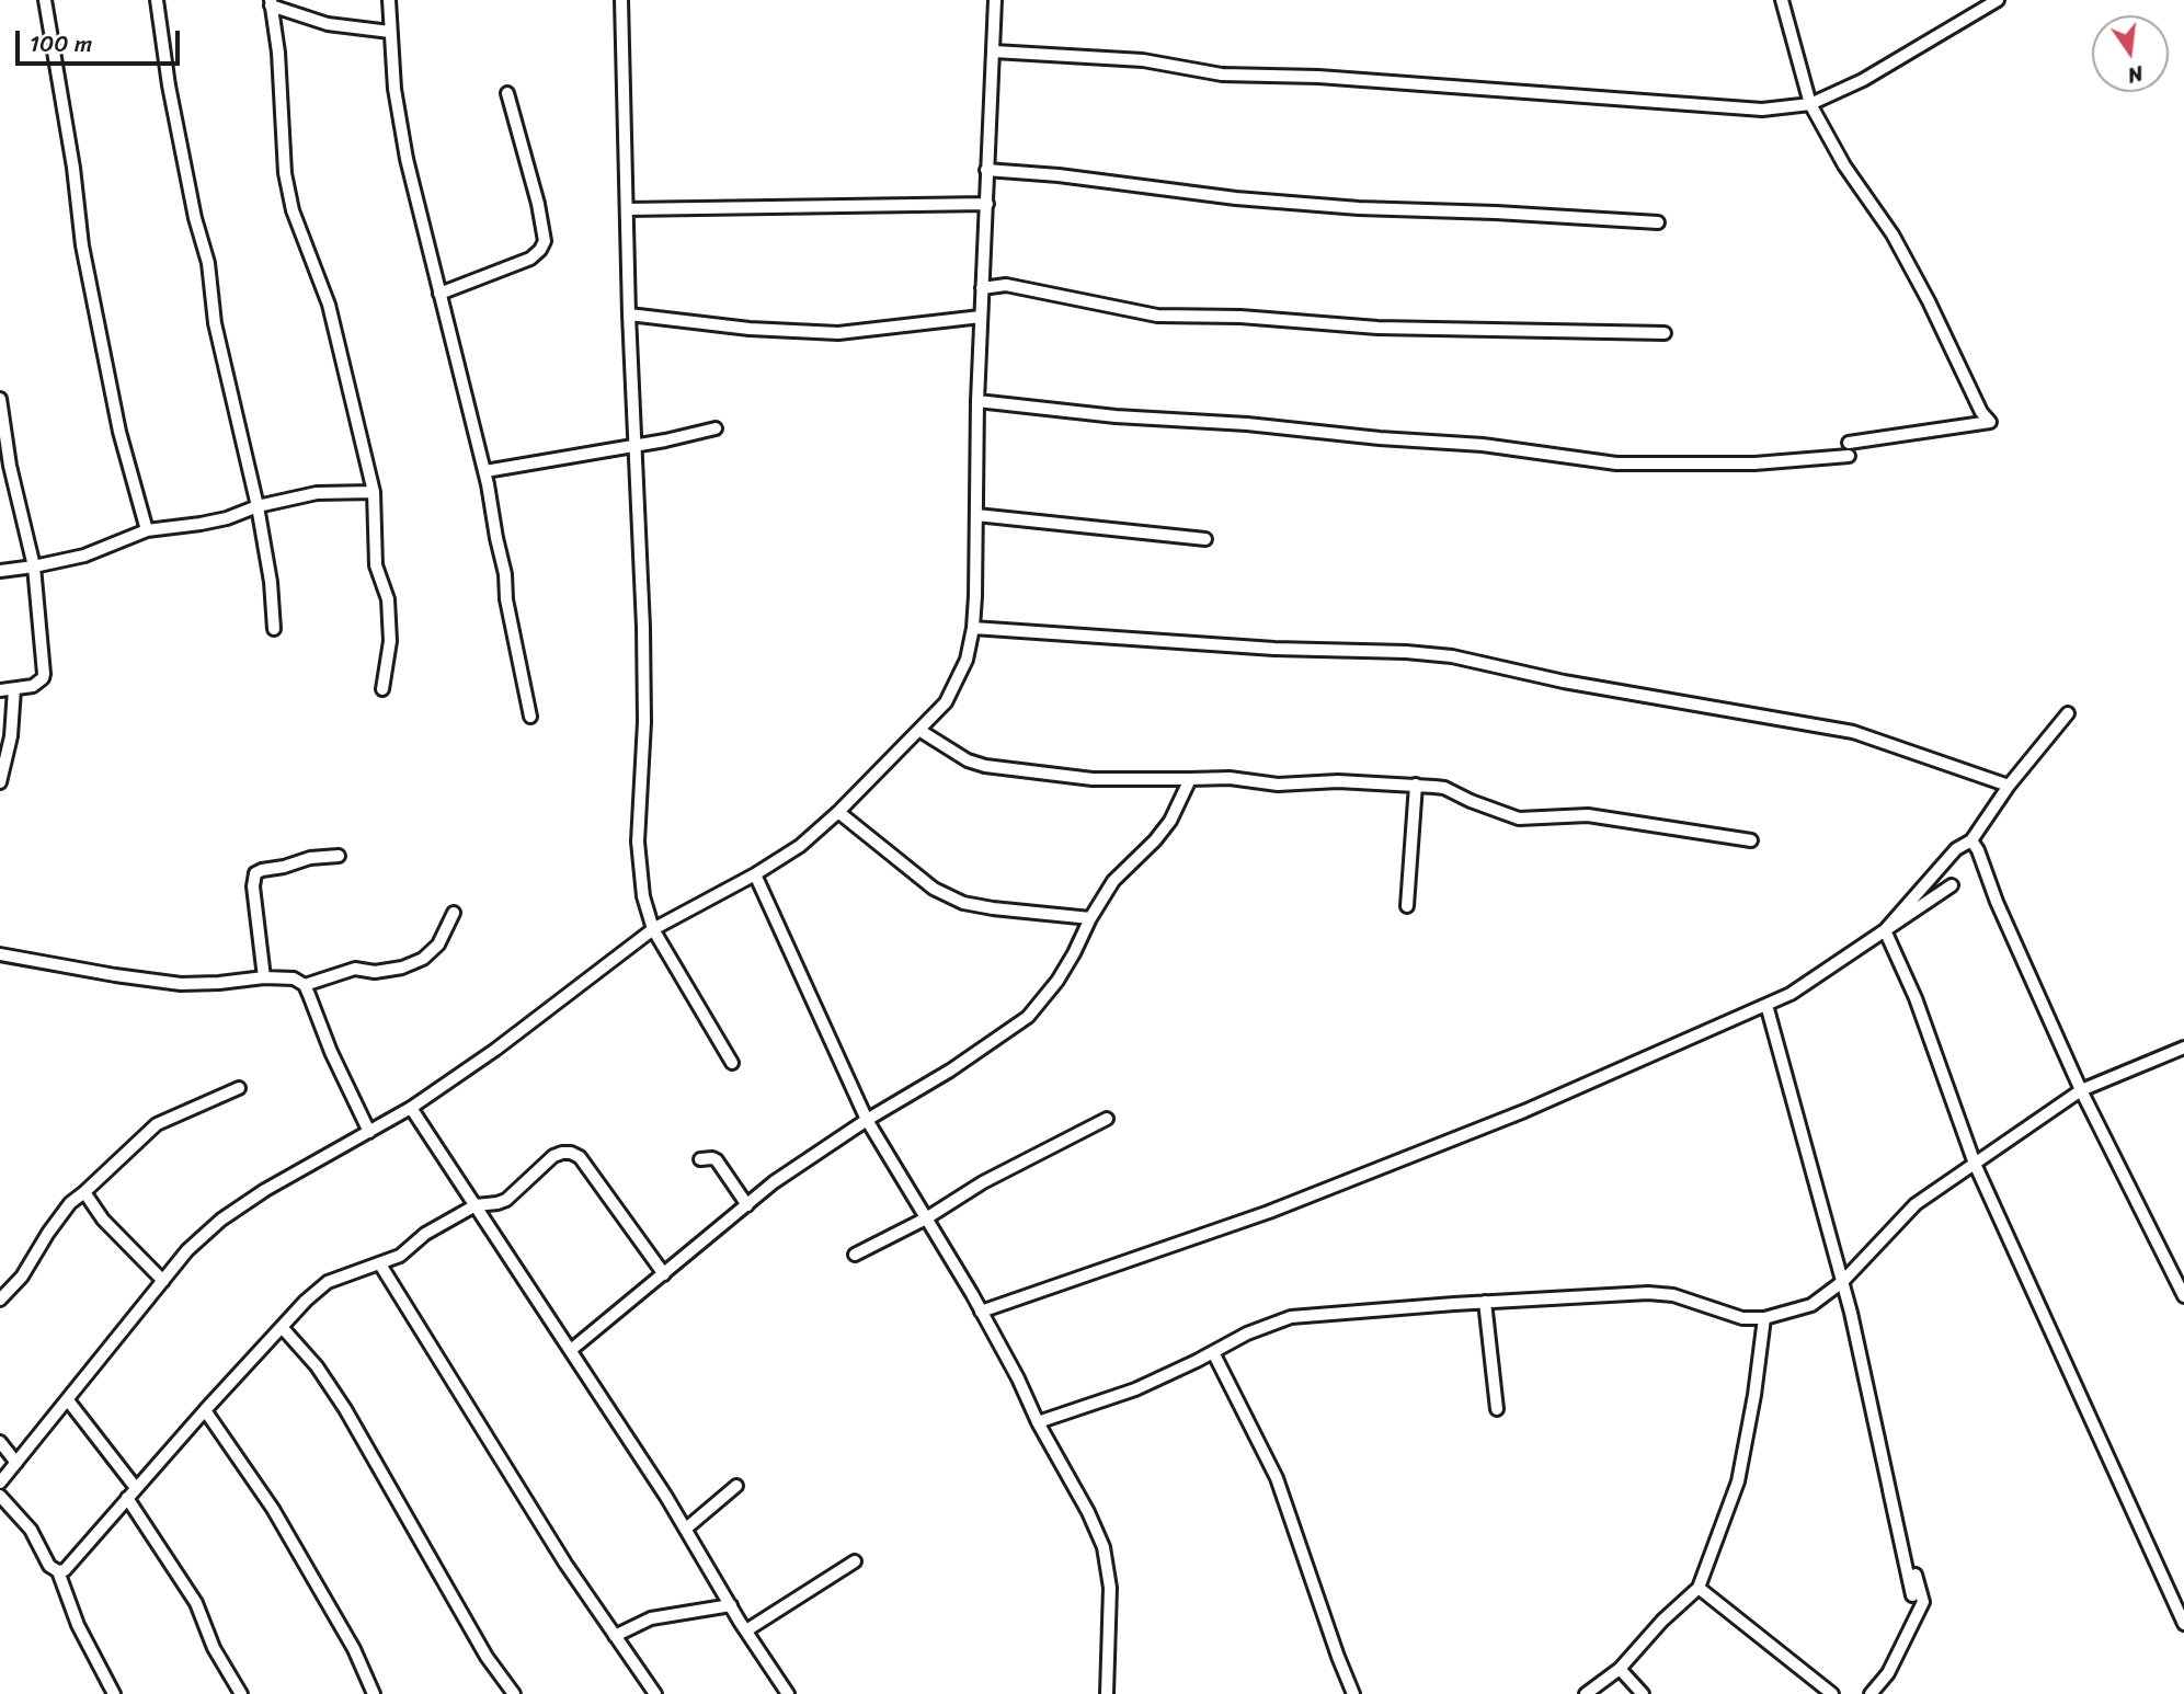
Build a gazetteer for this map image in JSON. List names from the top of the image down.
{
  "scale_bar": "100 m",
  "north": "bottom"
}
